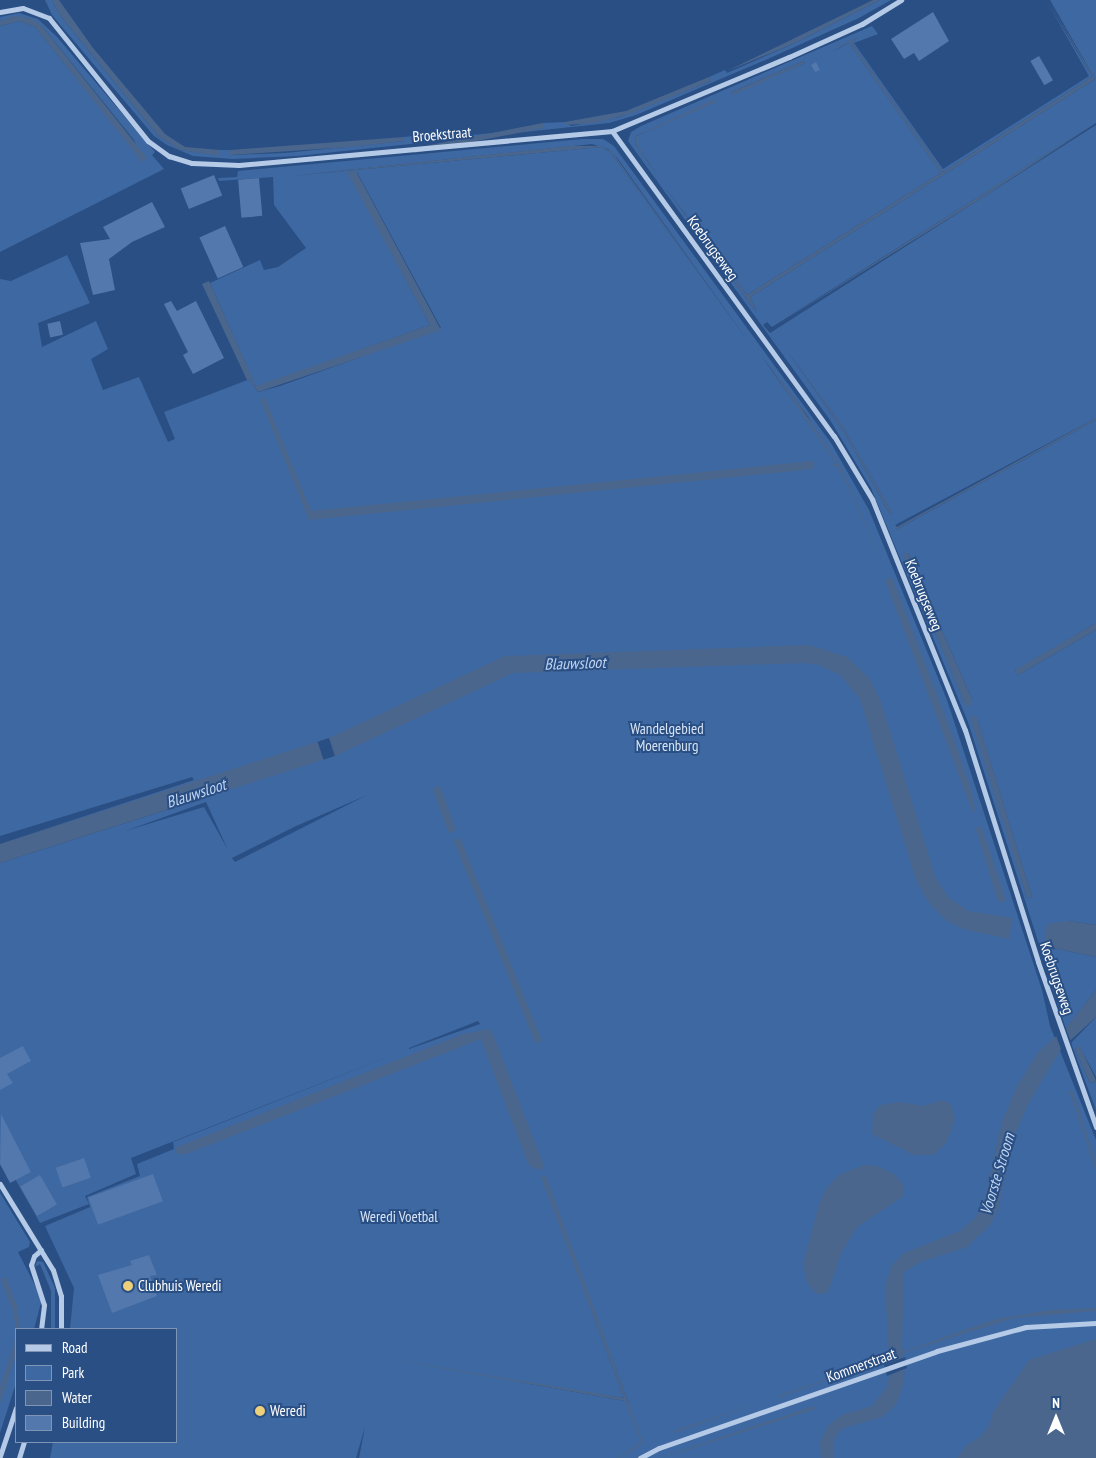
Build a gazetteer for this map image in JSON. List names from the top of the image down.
{
  "streets": {
    "street": ["Broekstraat", "Koebrugseweg", "Kommerstraat"]
  },
  "crossings": [
    ["Broekstraat", "Koebrugseweg"]
  ],
  "water": ["Blauwsloot", "Voorste Stroom"],
  "parks": ["Wandelgebied Moerenburg", "Weredi Voetbal"],
  "places": ["Clubhuis Weredi", "Weredi"],
  "legend": [
    "Road",
    "Park",
    "Water",
    "Building"
  ],
  "north": "top"
}
